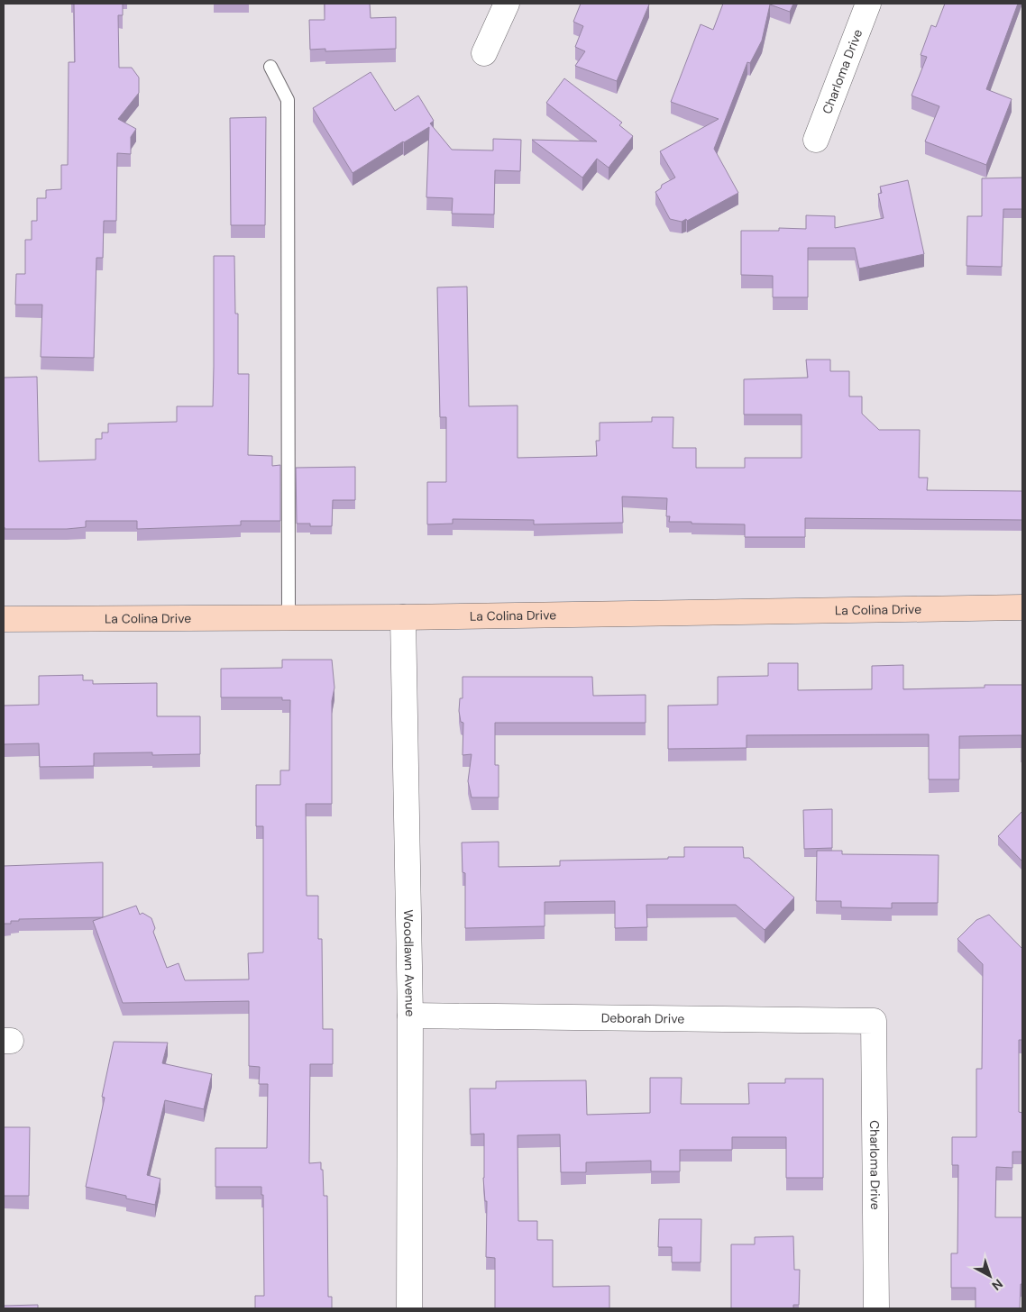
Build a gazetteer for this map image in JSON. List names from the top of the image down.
{
  "streets": {
    "street": [
      "Charloma Drive",
      "La Colina Drive",
      "Woodlawn Avenue",
      "Deborah Drive"
    ]
  },
  "crossings": [
    ["Charloma Drive", "Deborah Drive"],
    ["La Colina Drive", "Woodlawn Avenue"],
    ["Woodlawn Avenue", "Deborah Drive"]
  ],
  "north": "bottom right"
}
